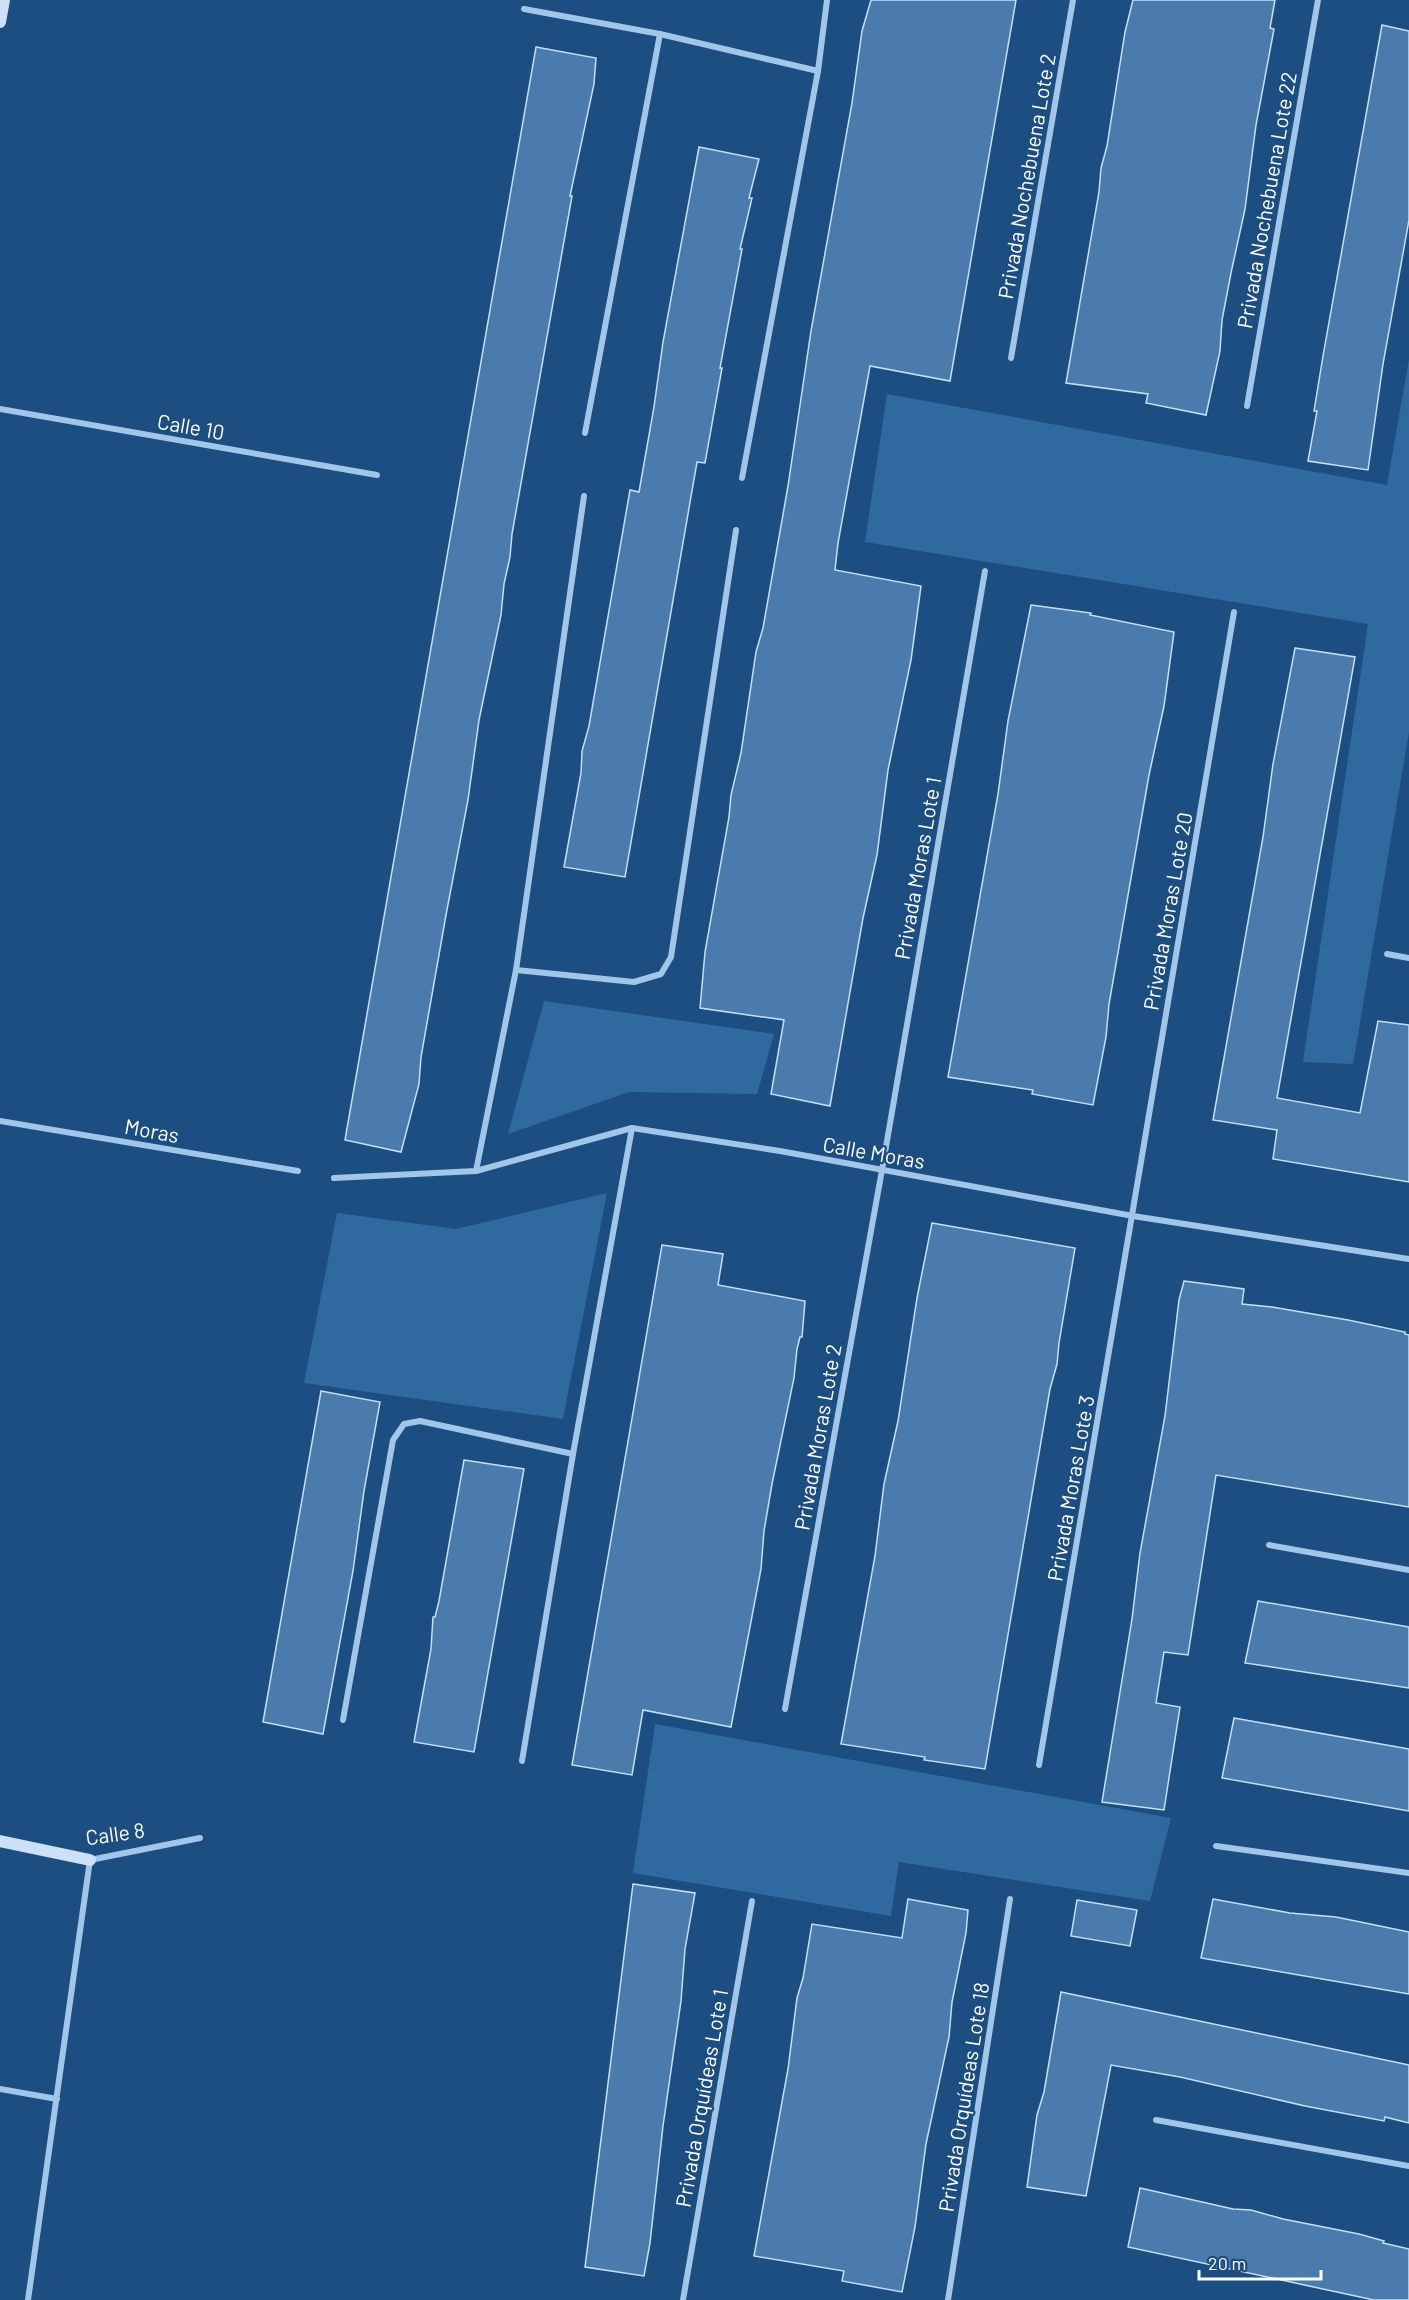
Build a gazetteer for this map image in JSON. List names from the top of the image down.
{
  "streets": {
    "street": [
      "Privada Nochebuena Lote 2",
      "Privada Nochebuena Lote 22",
      "Calle 10",
      "Privada Moras Lote 1",
      "Privada Moras Lote 20",
      "Moras",
      "Calle Moras",
      "Privada Moras Lote 2",
      "Privada Moras Lote 3",
      "Calle 8",
      "Privada Orquídeas Lote 18",
      "Privada Orquídeas Lote 1"
    ]
  },
  "crossings": [
    ["Privada Moras Lote 1", "Calle Moras"],
    ["Privada Moras Lote 1", "Privada Moras Lote 2"],
    ["Privada Moras Lote 20", "Calle Moras"],
    ["Privada Moras Lote 20", "Privada Moras Lote 3"],
    ["Calle Moras", "Privada Moras Lote 2"],
    ["Calle Moras", "Privada Moras Lote 3"]
  ],
  "scale_bar": "20 m"
}
